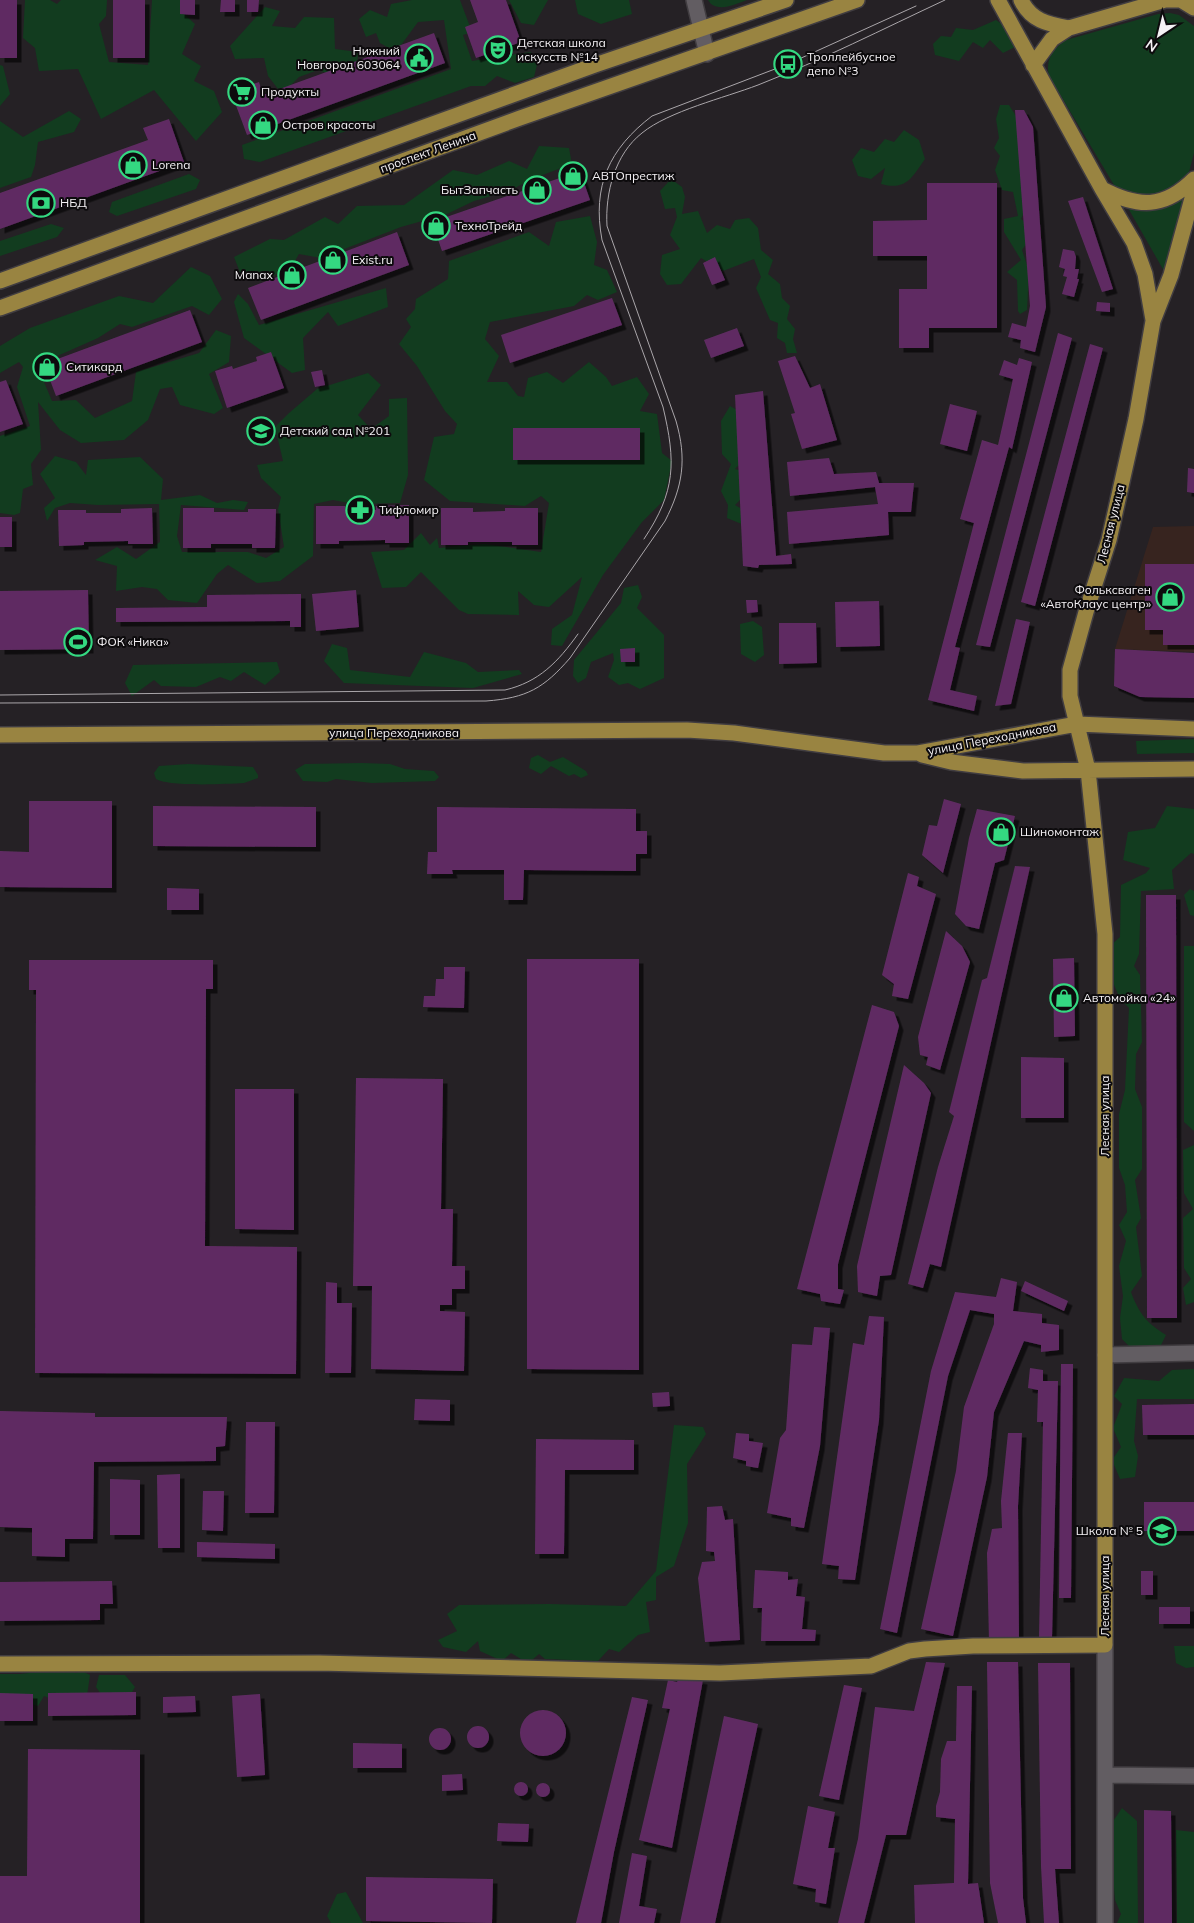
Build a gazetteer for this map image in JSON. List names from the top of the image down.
{
  "streets": {
    "main road": ["проспект Ленина", "Лесная улица", "улица Переходникова"]
  },
  "crossings": [
    ["Лесная улица", "улица Переходникова"]
  ],
  "places": {
    "theatre": ["Детская школа искусств №14"],
    "public building": ["Нижний Новгород 603064"],
    "bus stop": ["Троллейбусное депо №3"],
    "supermarket": ["Продукты"],
    "shop": [
      "Остров красоты",
      "Lorena",
      "АВТОпрестиж",
      "БытЗапчасть",
      "ТехноТрейд",
      "Exist.ru",
      "Manax",
      "Ситикард",
      "Фольксваген «АвтоКлаус центр»",
      "Шиномонтаж",
      "Автомойка «24»"
    ],
    "bank": ["НБД"],
    "school or university": ["Детский сад №201", "Школа № 5"],
    "pharmacy": ["Тифломир"],
    "sports": ["ФОК «Ника»"]
  },
  "north": "bottom left"
}
